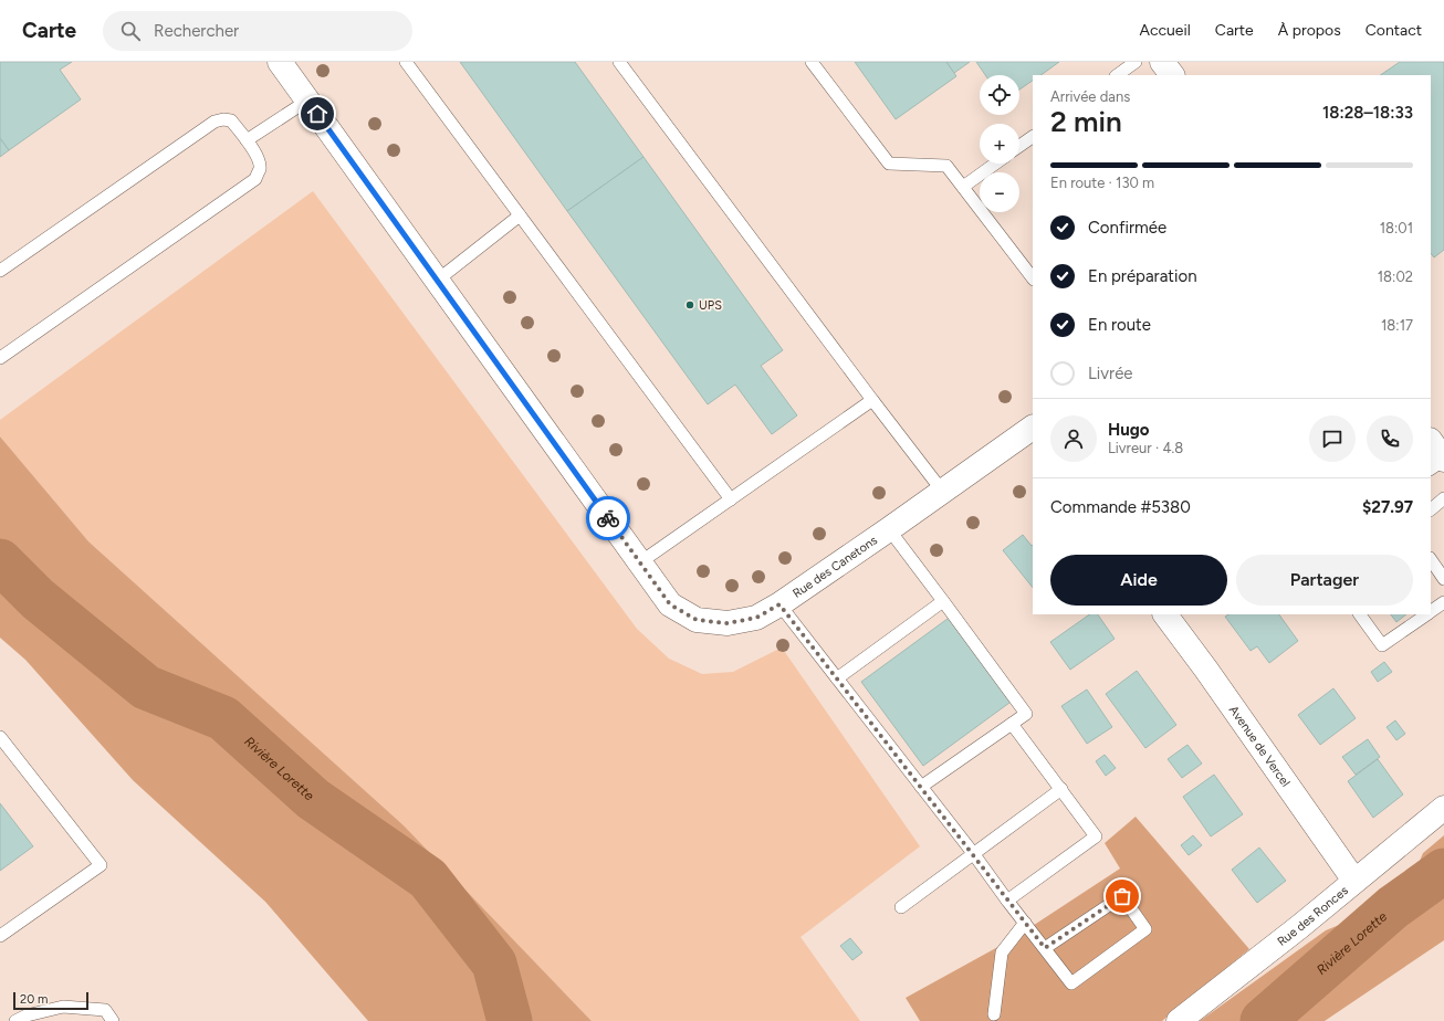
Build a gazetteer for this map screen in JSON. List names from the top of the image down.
{
  "streets": {
    "street": ["Rue des Canetons", "Avenue de Vercel", "Rue des Ronces"]
  },
  "crossings": [
    ["Avenue de Vercel", "Rue des Ronces"]
  ],
  "water": ["Rivière Lorette"],
  "places": ["UPS"],
  "scale_bar": "20 m",
  "page": {
    "header": "Carte",
    "search": "Rechercher",
    "nav": [
      "Accueil",
      "Carte",
      "À propos",
      "Contact"
    ],
    "map_buttons": ["+", "−"],
    "heading": ["2 min", "Arrivée dans", "18:28–18:33"],
    "panel": [
      "Hugo",
      "Livreur · 4.8",
      "Commande #5380",
      "$27.97"
    ],
    "bar": "En route · 130 m",
    "list": [
      ["Confirmée", "18:01"],
      ["En préparation", "18:02"],
      ["En route", "18:17"],
      "Livrée"
    ],
    "buttons": ["Aide", "Partager"],
    "scale": "20 m"
  }
}
